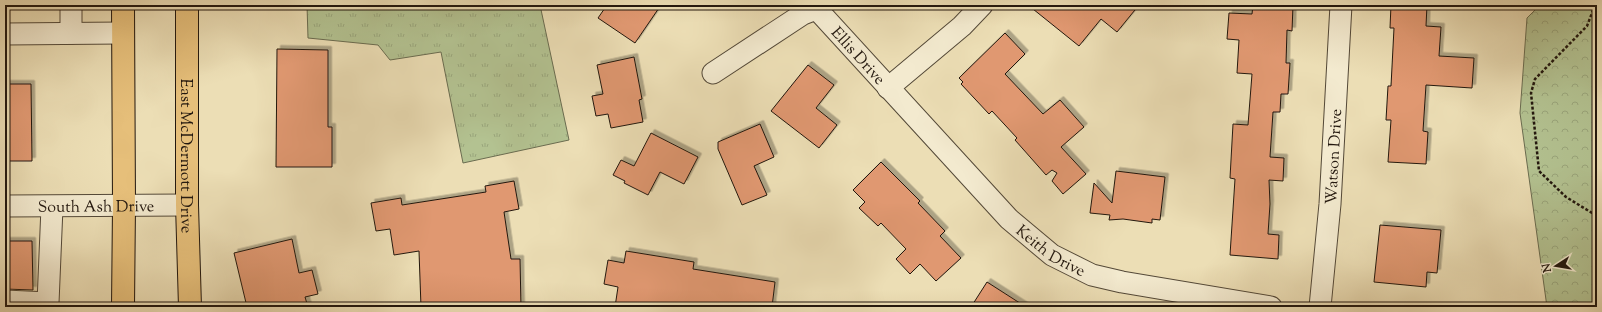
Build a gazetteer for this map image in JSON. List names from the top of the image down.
{
  "streets": {
    "main road": ["East McDermott Drive"],
    "street": [
      "Ellis Drive",
      "Watson Drive",
      "South Ash Drive",
      "Keith Drive"
    ]
  },
  "crossings": [
    ["Ellis Drive", "Keith Drive"],
    ["East McDermott Drive", "South Ash Drive"]
  ],
  "north": "left"
}
